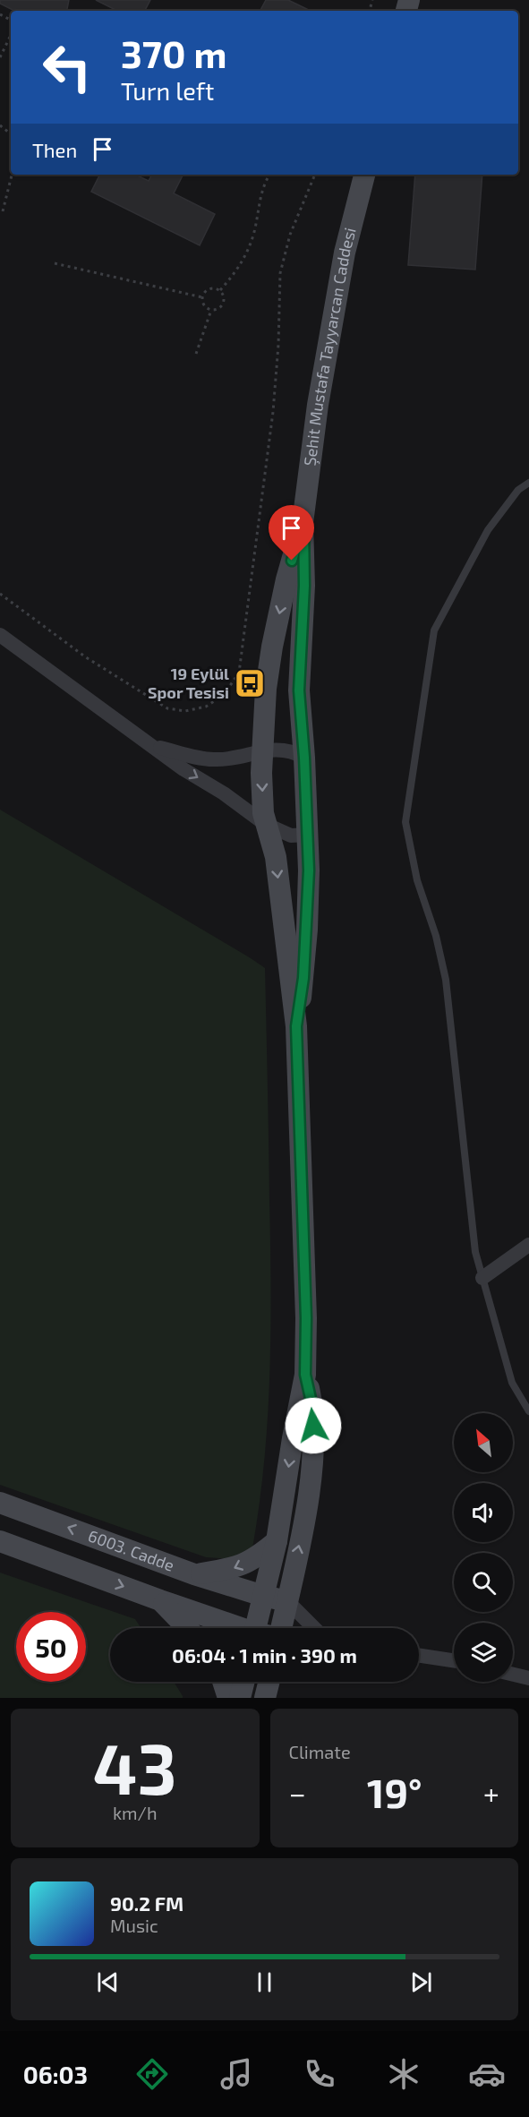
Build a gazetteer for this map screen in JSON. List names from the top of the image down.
{
  "streets": {
    "main road": ["Şehit Mustafa Tayyarcan Caddesi", "6003. Cadde"]
  },
  "crossings": [
    ["Şehit Mustafa Tayyarcan Caddesi", "6003. Cadde"]
  ],
  "places": {
    "bus stop": ["19 Eylül Spor Tesisi"]
  },
  "north": "top left",
  "page": {
    "turn": ["370 m", "Turn left"],
    "then": "Then",
    "limit": "50",
    "trip": "06:04 · 1 min · 390 m",
    "tile": [
      ["43", "km/h"],
      "Climate"
    ],
    "heat": ["−", "19°", "+"],
    "song": ["90.2 FM", "Music"],
    "tabs": "06:03"
  }
}
